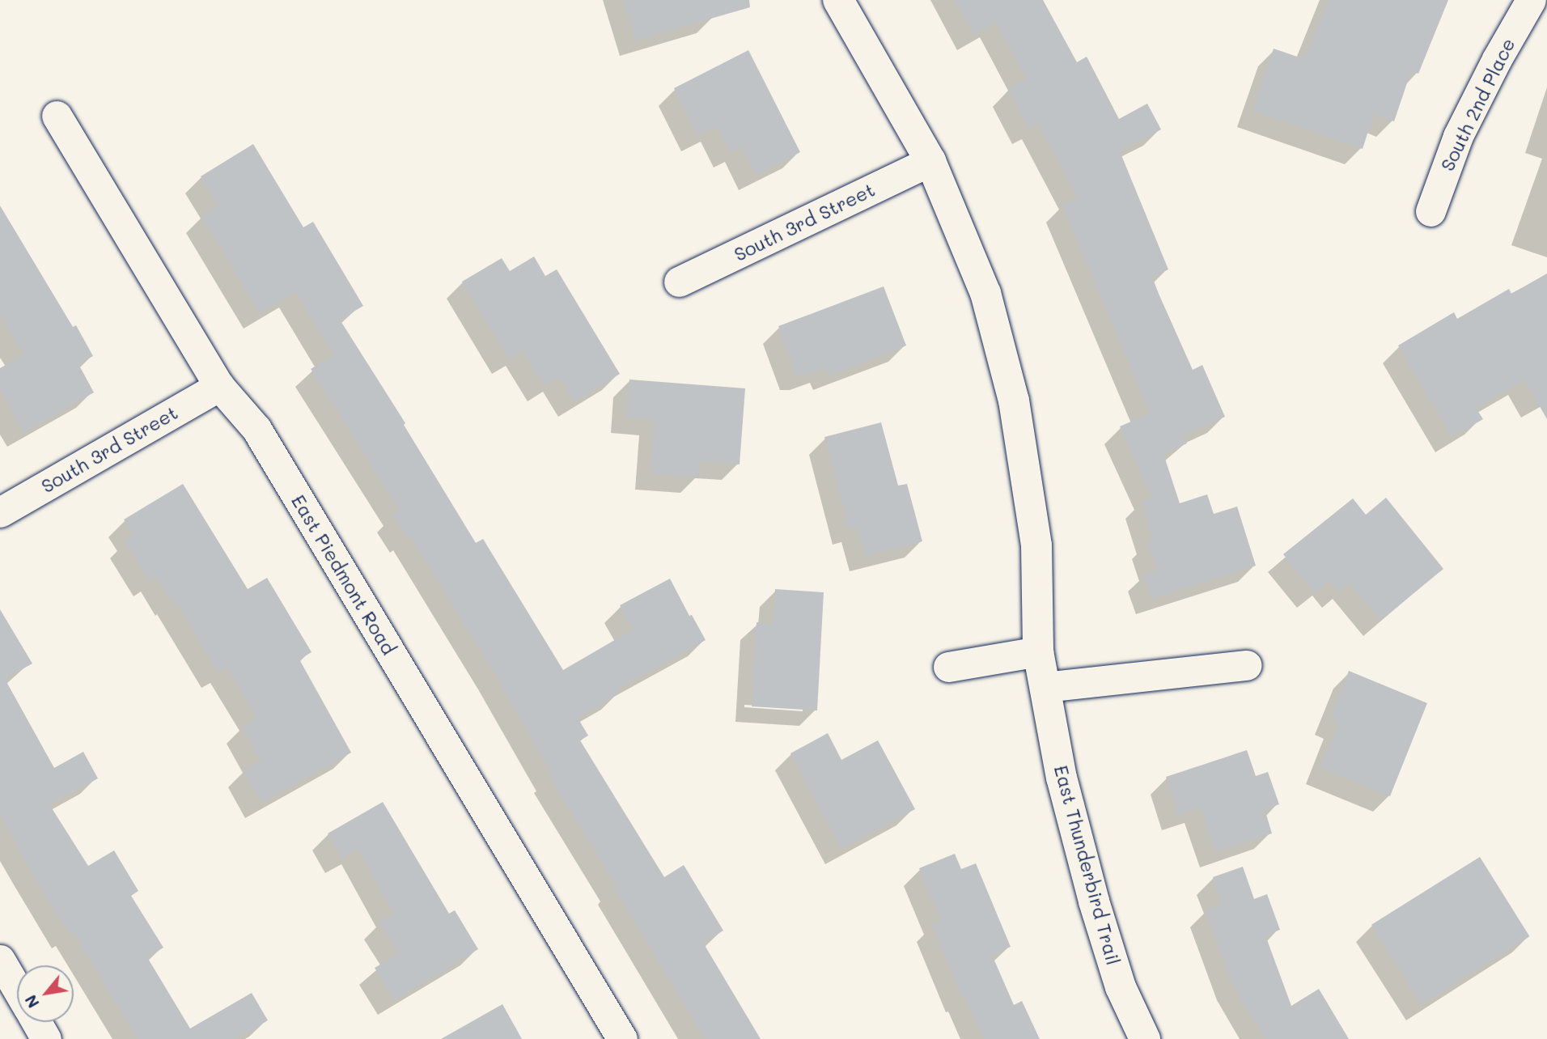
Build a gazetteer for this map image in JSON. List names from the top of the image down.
{
  "streets": {
    "street": [
      "South 2nd Place",
      "South 3rd Street",
      "East Piedmont Road",
      "East Thunderbird Trail"
    ]
  },
  "crossings": [
    ["South 3rd Street", "East Piedmont Road"],
    ["South 3rd Street", "East Thunderbird Trail"]
  ],
  "north": "bottom left"
}
